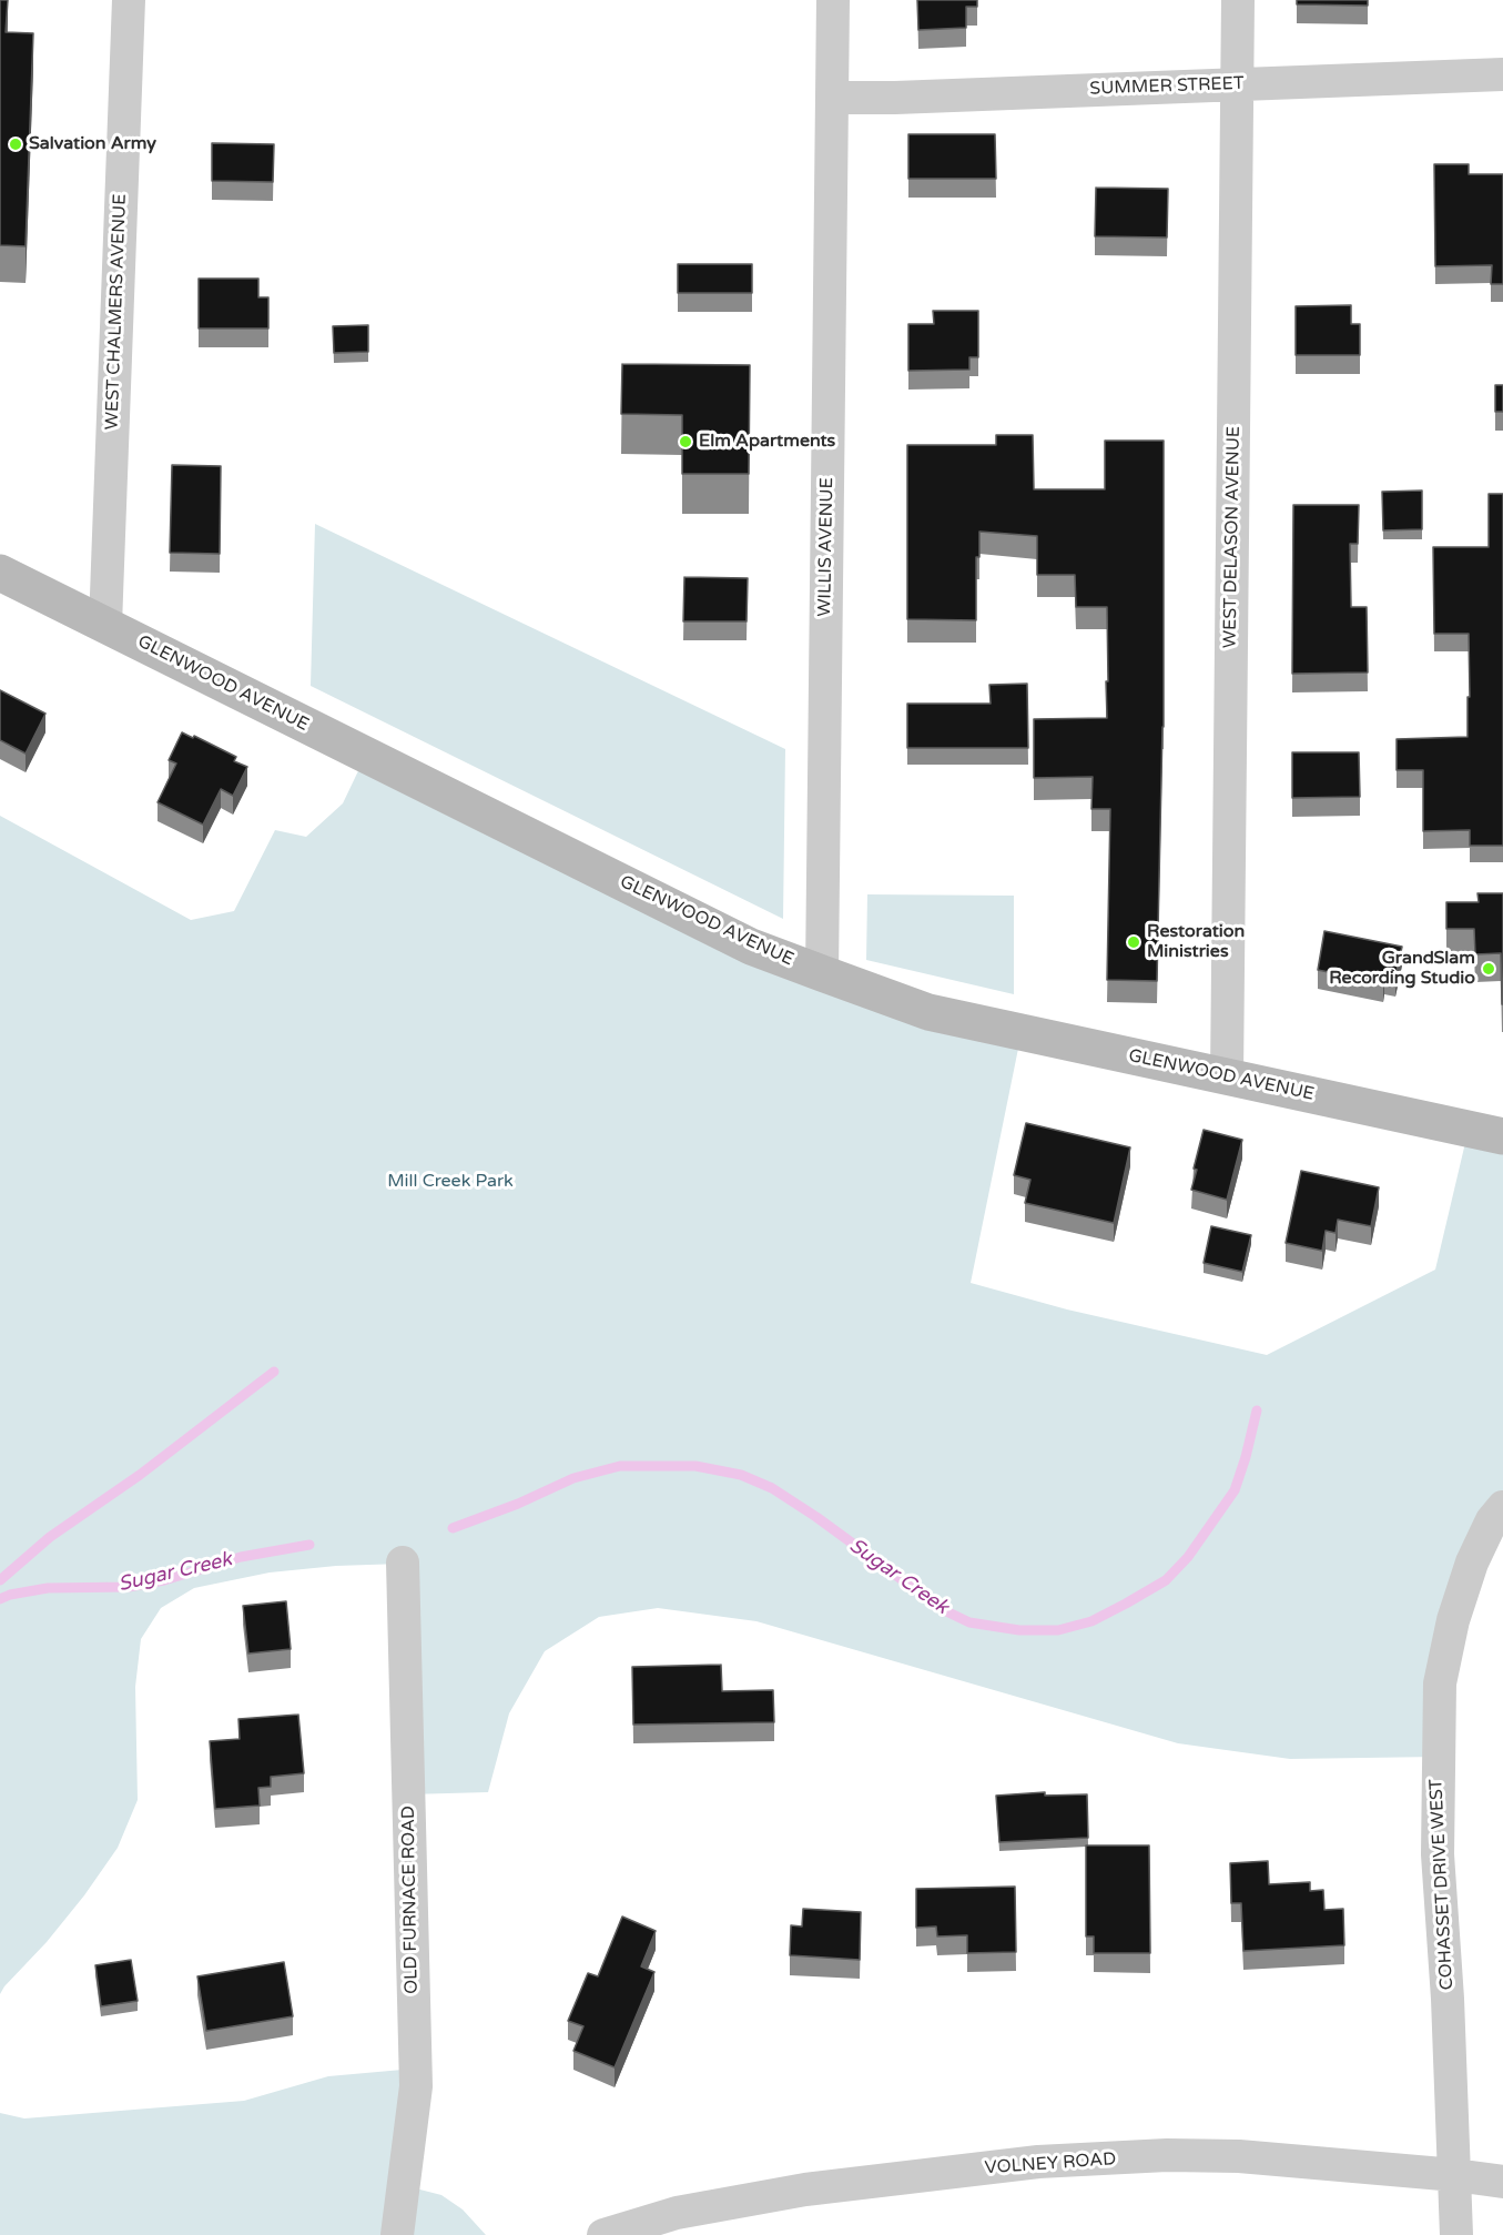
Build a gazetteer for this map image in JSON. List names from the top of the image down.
{
  "streets": {
    "main road": ["GLENWOOD AVENUE"],
    "street": [
      "SUMMER STREET",
      "WEST CHALMERS AVENUE",
      "WEST DELASON AVENUE",
      "WILLIS AVENUE",
      "COHASSET DRIVE WEST",
      "OLD FURNACE ROAD",
      "VOLNEY ROAD"
    ]
  },
  "crossings": [
    ["SUMMER STREET", "WEST DELASON AVENUE"],
    ["SUMMER STREET", "WILLIS AVENUE"],
    ["WEST CHALMERS AVENUE", "GLENWOOD AVENUE"],
    ["WEST DELASON AVENUE", "GLENWOOD AVENUE"],
    ["WILLIS AVENUE", "GLENWOOD AVENUE"],
    ["COHASSET DRIVE WEST", "VOLNEY ROAD"]
  ],
  "water": ["Sugar Creek"],
  "parks": ["Mill Creek Park"],
  "places": [
    "Salvation Army",
    "Elm Apartments",
    "Restoration Ministries",
    "GrandSlam Recording Studio"
  ]
}
